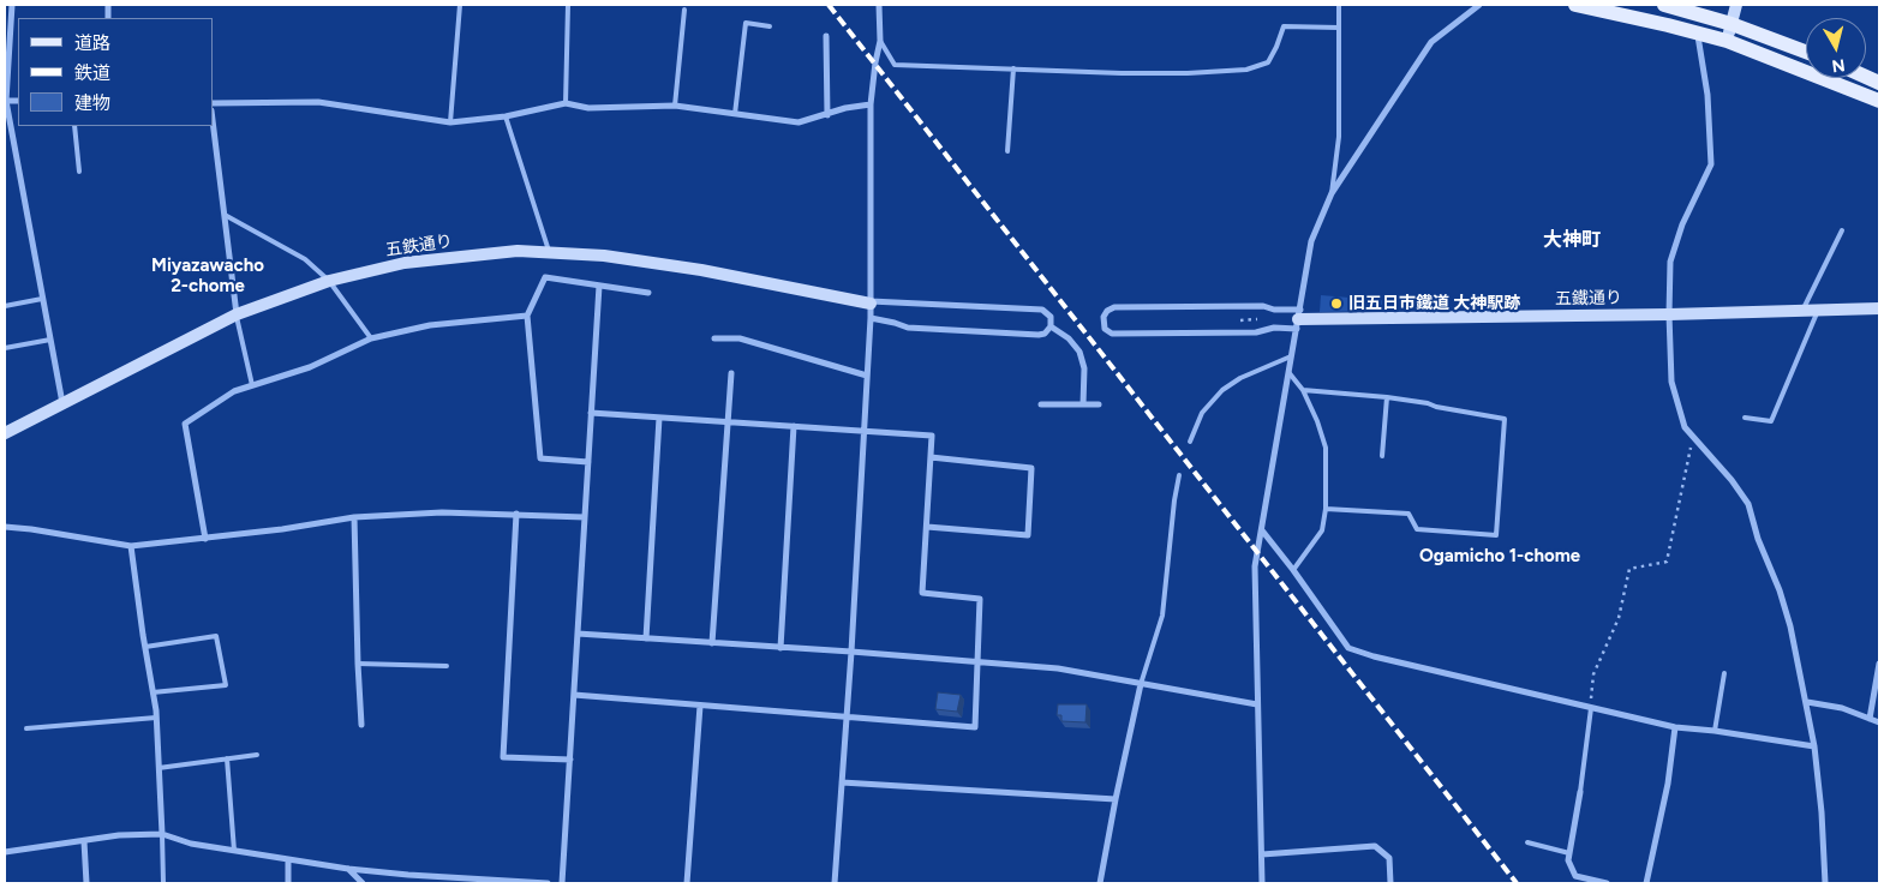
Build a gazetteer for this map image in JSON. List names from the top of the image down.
{
  "streets": {
    "street": ["五鉄通り", "五鐵通り"]
  },
  "districts": ["大神町", "Miyazawacho 2-chome", "Ogamicho 1-chome"],
  "places": ["旧五日市鐵道 大神駅跡"],
  "legend": ["道路", "鉄道", "建物"],
  "north": "bottom"
}
